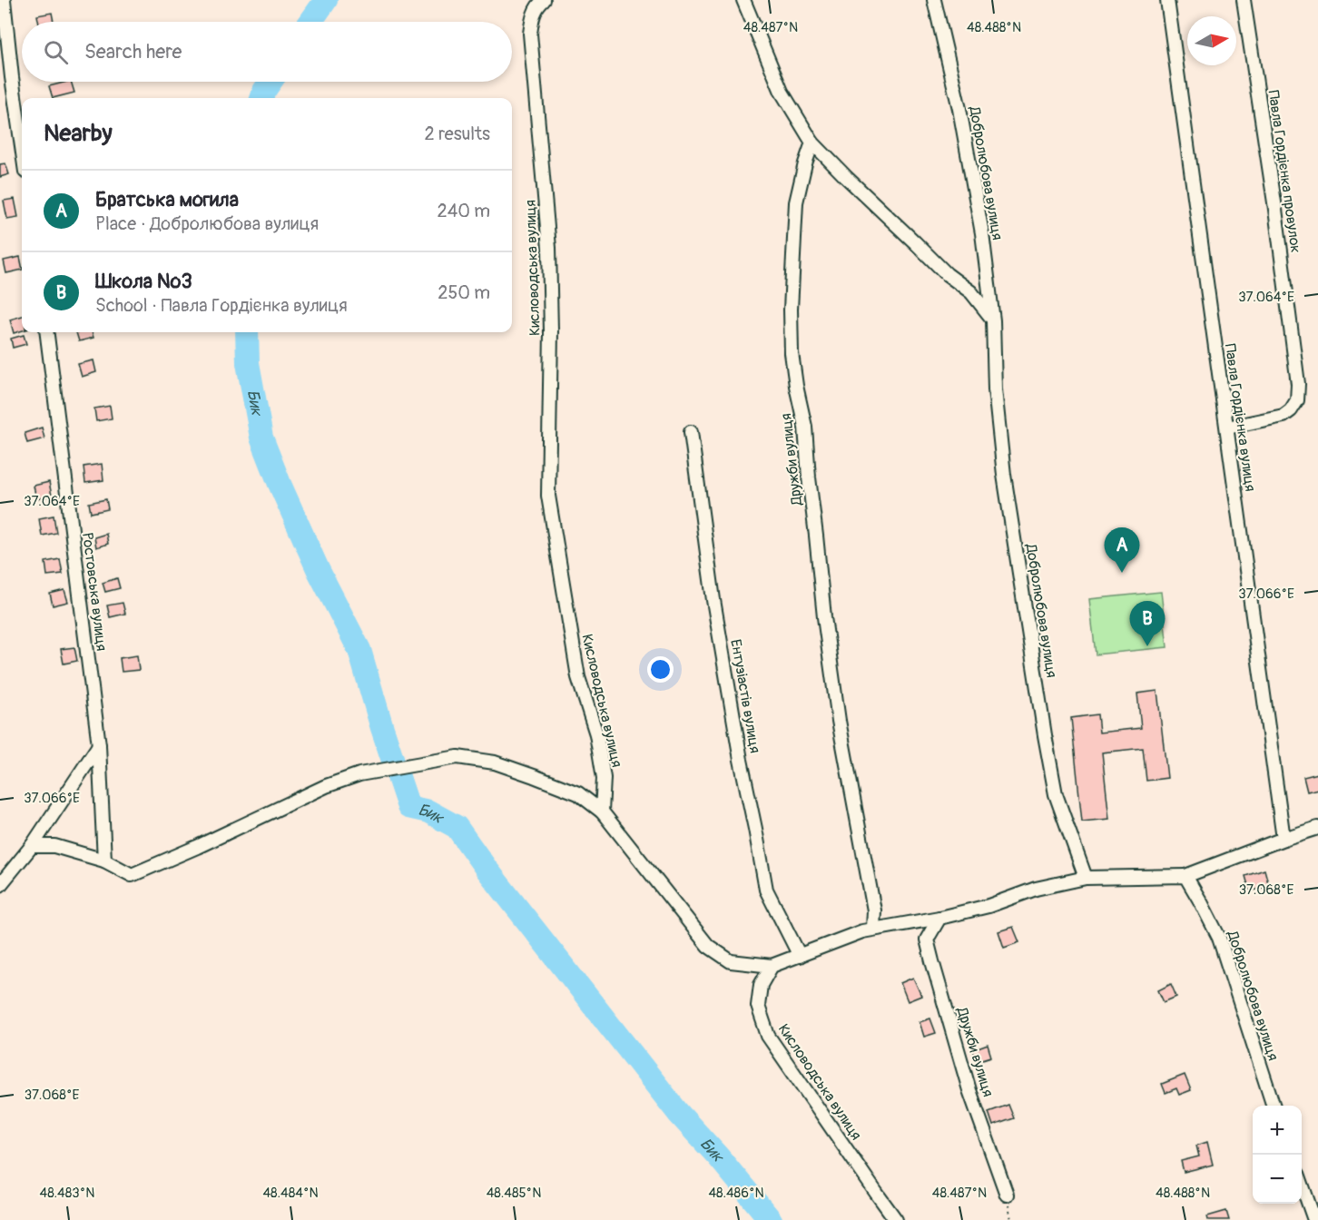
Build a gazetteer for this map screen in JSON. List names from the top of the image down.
{
  "streets": {
    "street": [
      "Павла Гордієнка провулок",
      "Добролюбова вулиця",
      "Кисловодська вулиця",
      "Павла Гордієнка вулиця",
      "Дружби вулиця",
      "Ростовська вулиця",
      "Ентузіастів вулиця"
    ]
  },
  "crossings": [
    ["Павла Гордієнка провулок", "Павла Гордієнка вулиця"]
  ],
  "water": ["Бик"],
  "north": "right",
  "page": {
    "search": "Search here",
    "heading": ["Nearby", "2 results"],
    "list": [
      {
        "mark": "A",
        "name": "Братська могила",
        "note": "Place · Добролюбова вулиця",
        "value": "240 m"
      },
      {
        "mark": "B",
        "name": "Школа №3",
        "note": "School · Павла Гордієнка вулиця",
        "value": "250 m"
      }
    ],
    "pins": ["A", "B"],
    "map_buttons": ["+", "−"]
  },
  "coordinates": [
    "48.487°N",
    "48.488°N",
    "37.064°E",
    "37.066°E",
    "37.068°E",
    "48.483°N",
    "48.484°N",
    "48.485°N",
    "48.486°N"
  ]
}
